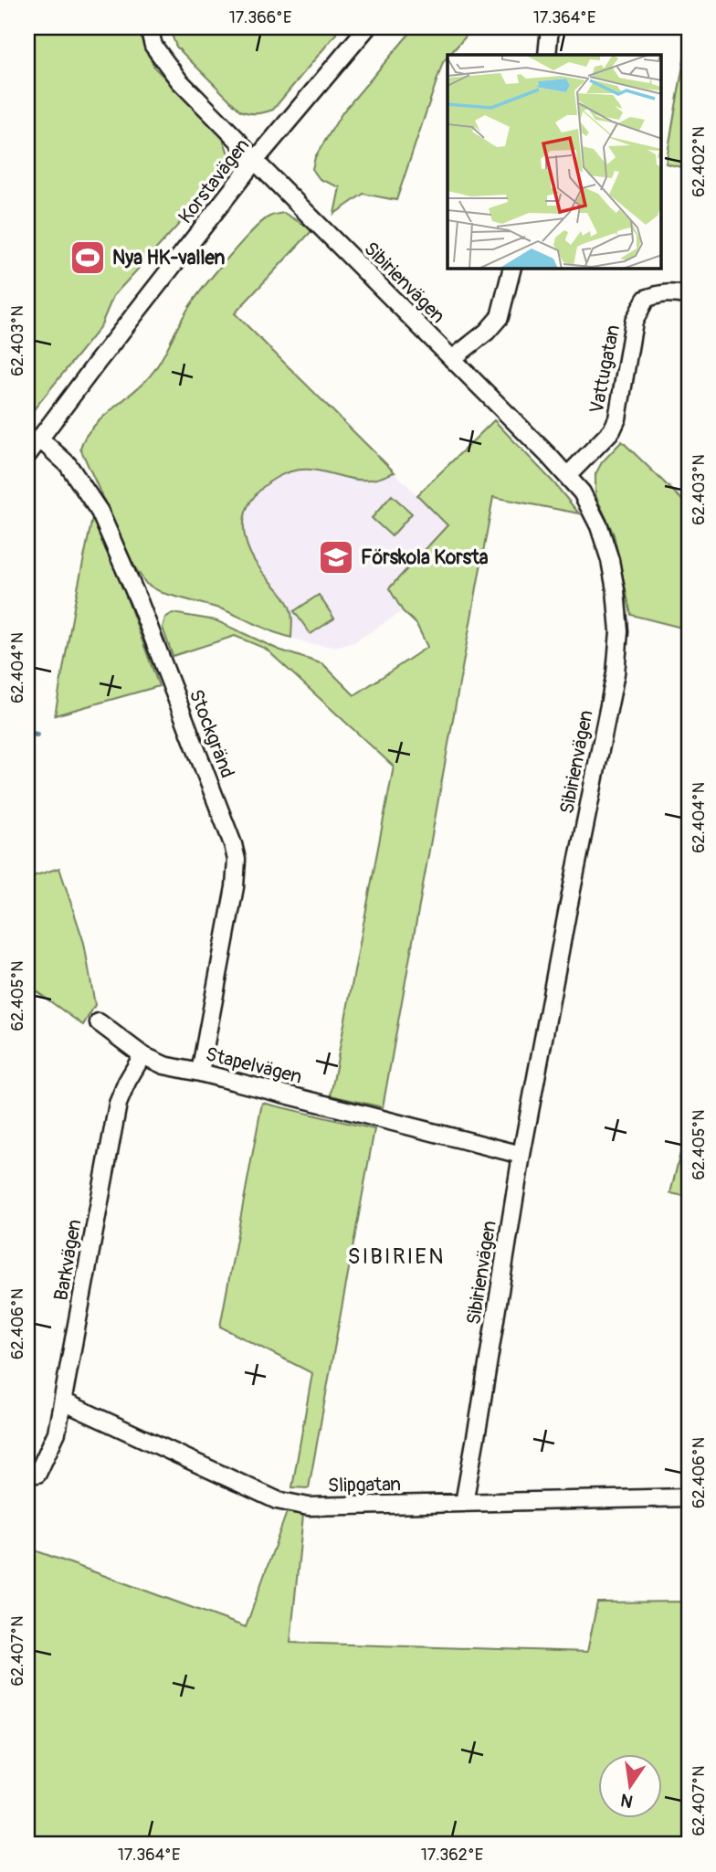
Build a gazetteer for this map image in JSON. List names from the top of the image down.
{
  "streets": {
    "street": [
      "Korstavägen",
      "Sibirienvägen",
      "Vattugatan",
      "Stockgränd",
      "Stapelvägen",
      "Barkvägen",
      "Slipgatan"
    ]
  },
  "crossings": [
    ["Korstavägen", "Sibirienvägen"],
    ["Korstavägen", "Stockgränd"],
    ["Sibirienvägen", "Vattugatan"],
    ["Sibirienvägen", "Stapelvägen"],
    ["Sibirienvägen", "Slipgatan"],
    ["Stockgränd", "Stapelvägen"],
    ["Stapelvägen", "Barkvägen"],
    ["Barkvägen", "Slipgatan"]
  ],
  "districts": ["SIBIRIEN"],
  "places": {
    "sports": ["Nya HK-vallen"],
    "school or university": ["Förskola Korsta"]
  },
  "north": "bottom",
  "coordinates": [
    "17.366°E",
    "17.364°E",
    "62.402°N",
    "62.403°N",
    "62.404°N",
    "62.405°N",
    "62.406°N",
    "62.407°N",
    "17.362°E"
  ]
}
